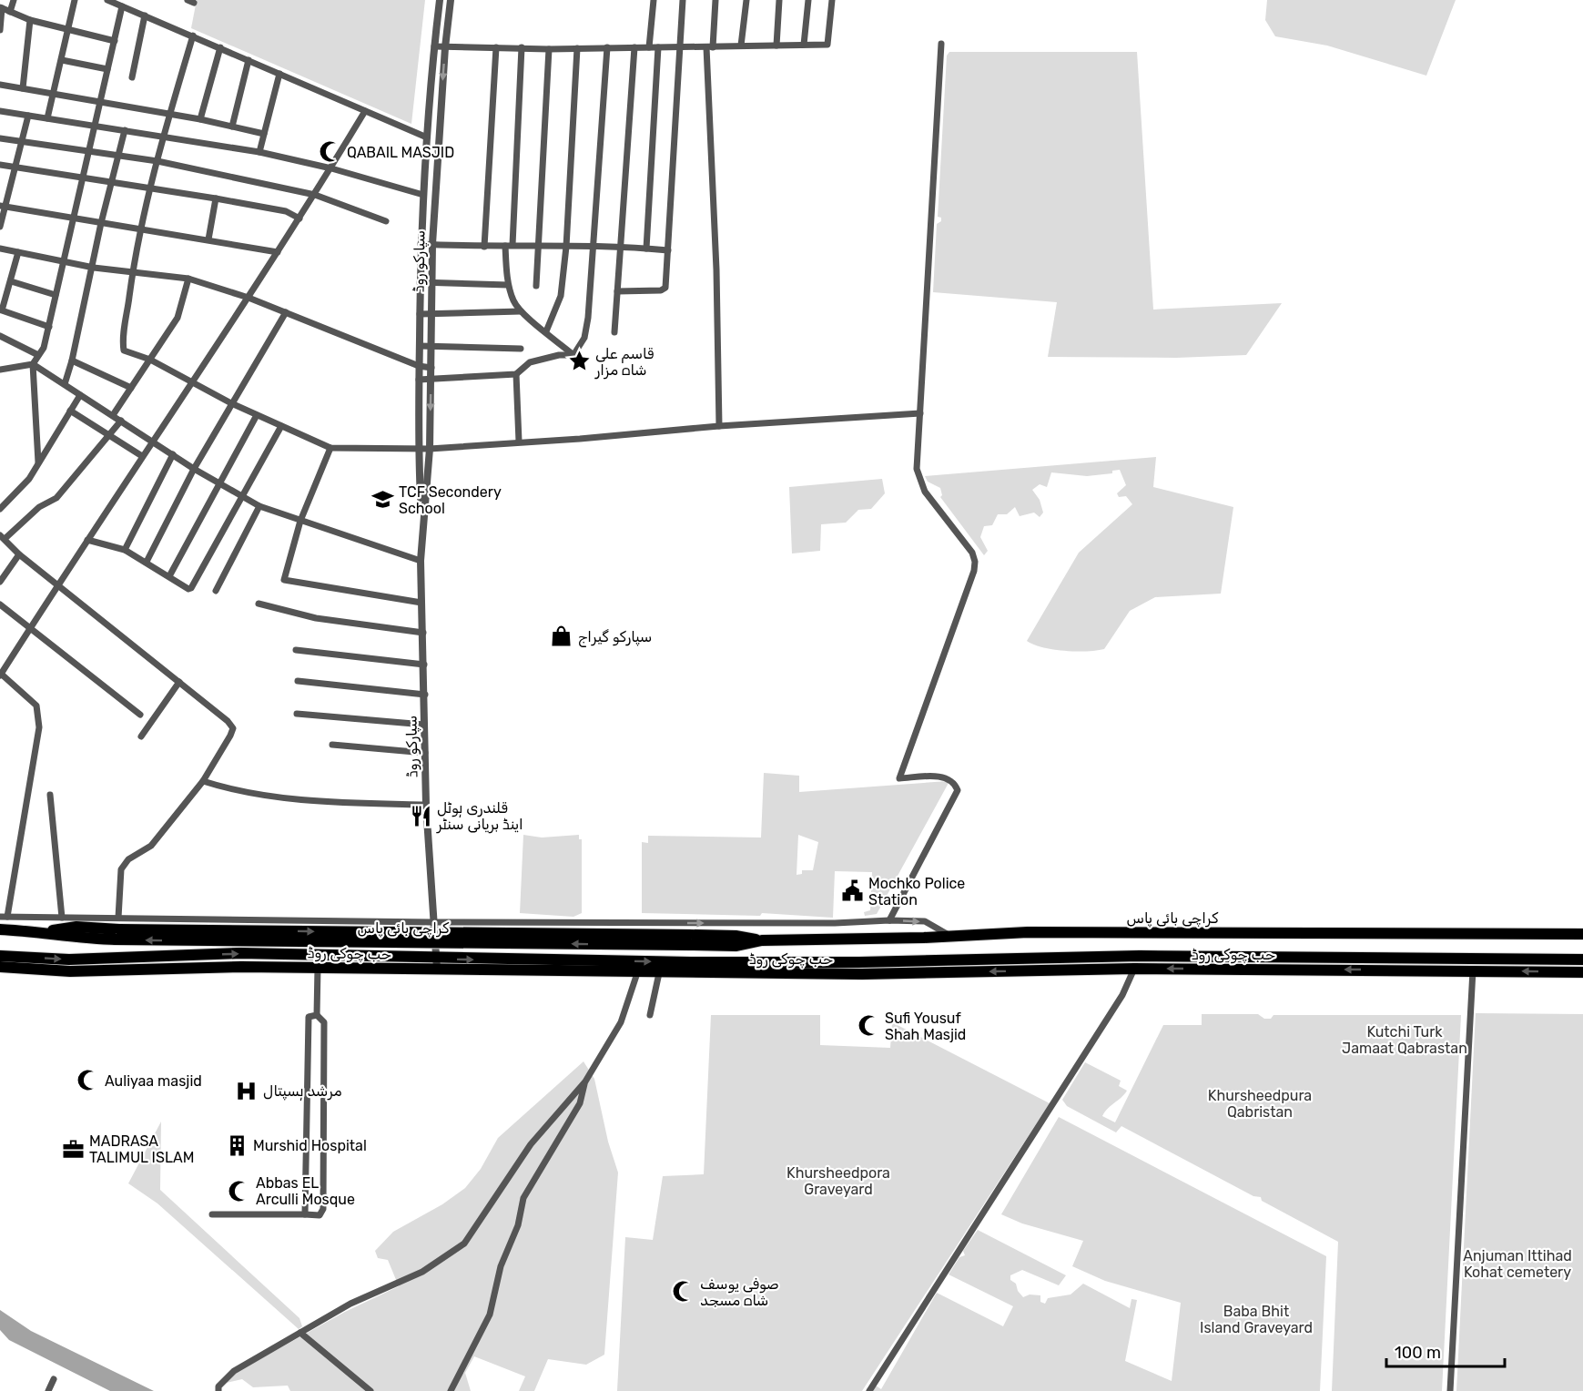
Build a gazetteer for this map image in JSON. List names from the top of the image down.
{
  "streets": {
    "highway": ["کراچی بائی پاس", "حب چوکی روڈ"],
    "street": ["سپارکو روڈ"]
  },
  "crossings": [
    ["سپارکو روڈ", "حب چوکی روڈ"]
  ],
  "parks": [
    "Kutchi Turk Jamaat Qabrastan",
    "Khursheedpura Qabristan",
    "Khursheedpora Graveyard",
    "Anjuman Ittihad Kohat cemetery",
    "Baba Bhit Island Graveyard"
  ],
  "places": {
    "mosque": [
      "QABAIL MASJID",
      "Sufi Yousuf Shah Masjid",
      "Auliyaa masjid",
      "Abbas EL Arculli Mosque",
      "صوفی یوسف شاہ مسجد"
    ],
    "place": ["قاسم علی شاہ مزار"],
    "school or university": ["TCF Secondery School"],
    "shop": ["سپارکو گیراج"],
    "restaurant": ["قلندری ہوٹل اینڈ بریانی سنٹر"],
    "public building": ["Mochko Police Station"],
    "hospital": ["مرشد ہسپتال"],
    "building": ["Murshid Hospital"],
    "office": ["MADRASA TALIMUL ISLAM"]
  },
  "scale_bar": "100 m"
}
